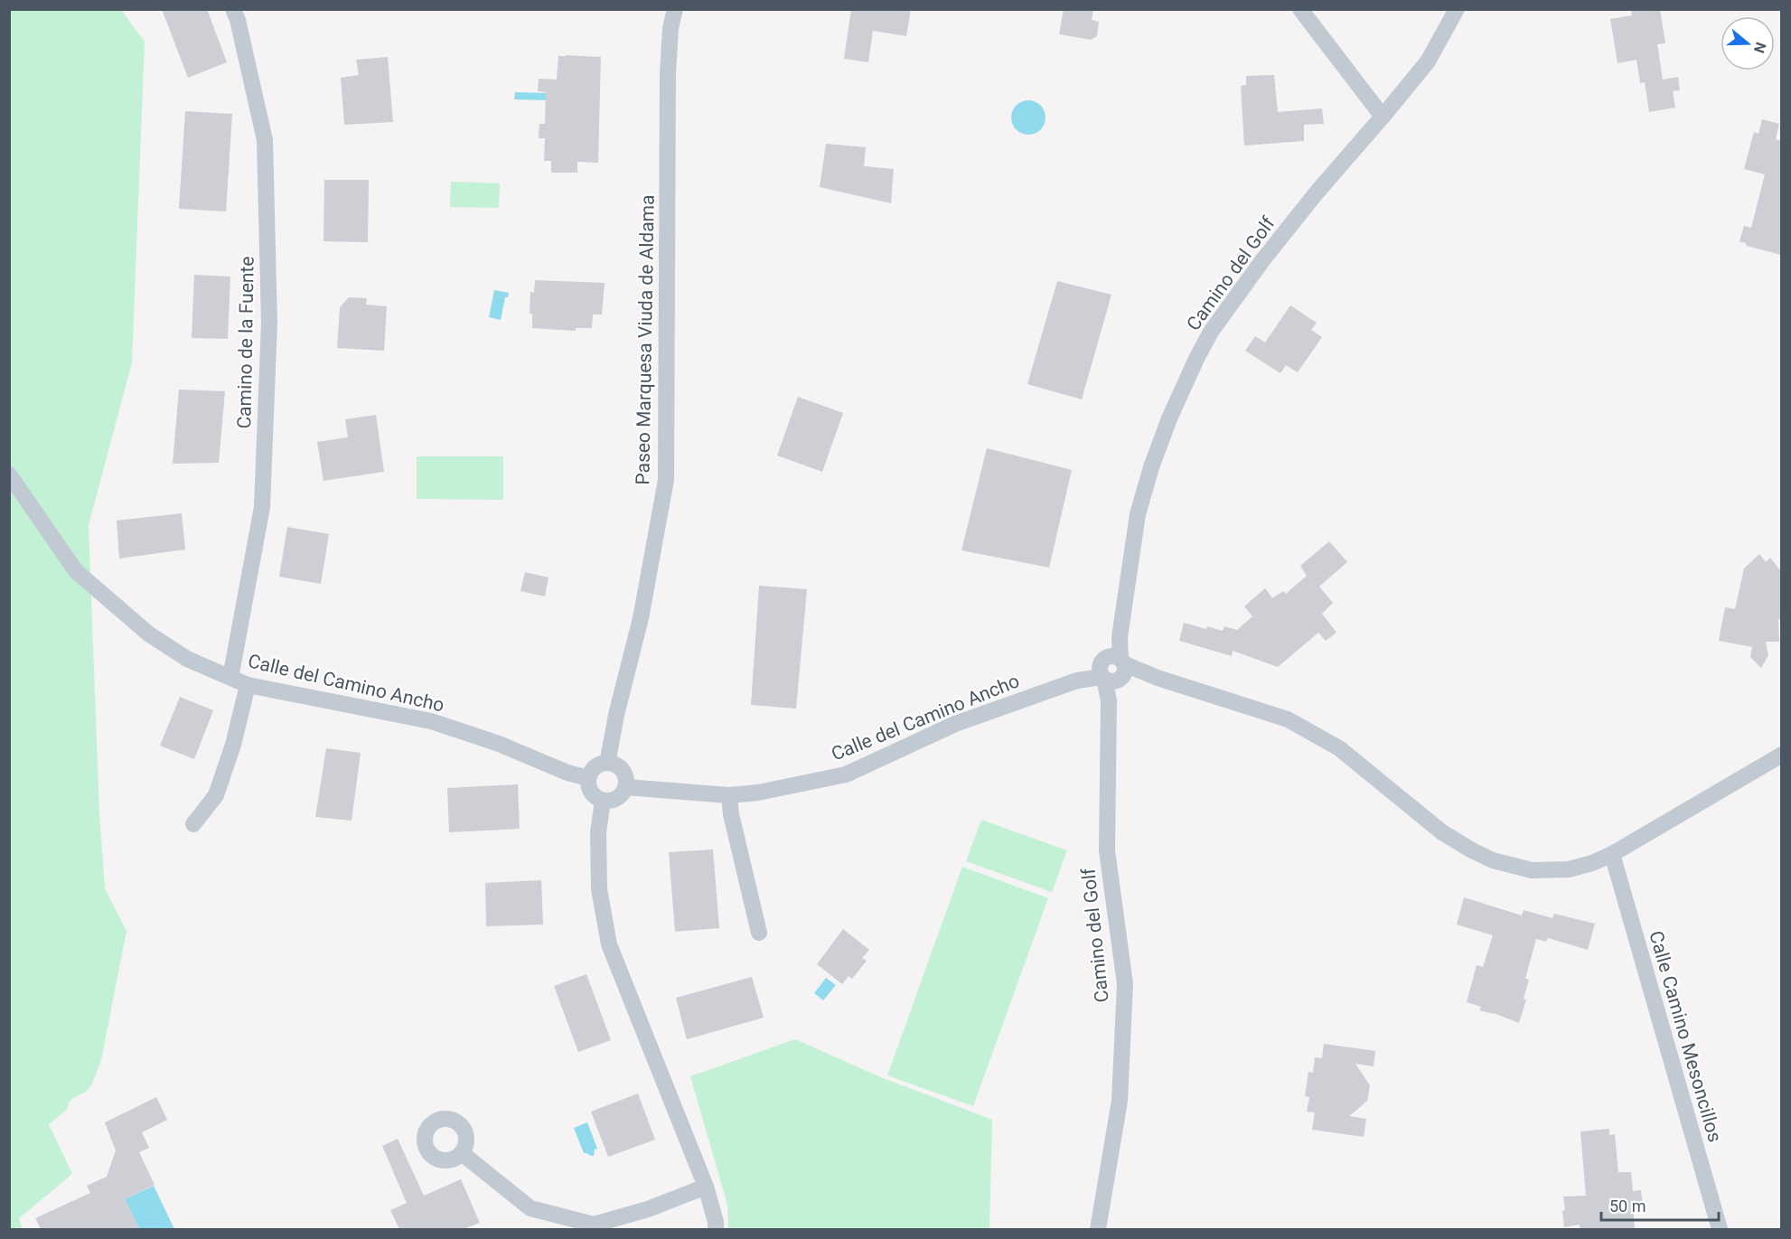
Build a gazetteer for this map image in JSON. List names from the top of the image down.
{
  "streets": {
    "street": [
      "Camino del Golf",
      "Paseo Marquesa Viuda de Aldama",
      "Camino de la Fuente",
      "Calle del Camino Ancho",
      "Calle Camino Mesoncillos"
    ]
  },
  "crossings": [
    ["Camino del Golf", "Calle del Camino Ancho"],
    ["Paseo Marquesa Viuda de Aldama", "Calle del Camino Ancho"],
    ["Camino de la Fuente", "Calle del Camino Ancho"]
  ],
  "scale_bar": "50 m",
  "north": "right"
}
